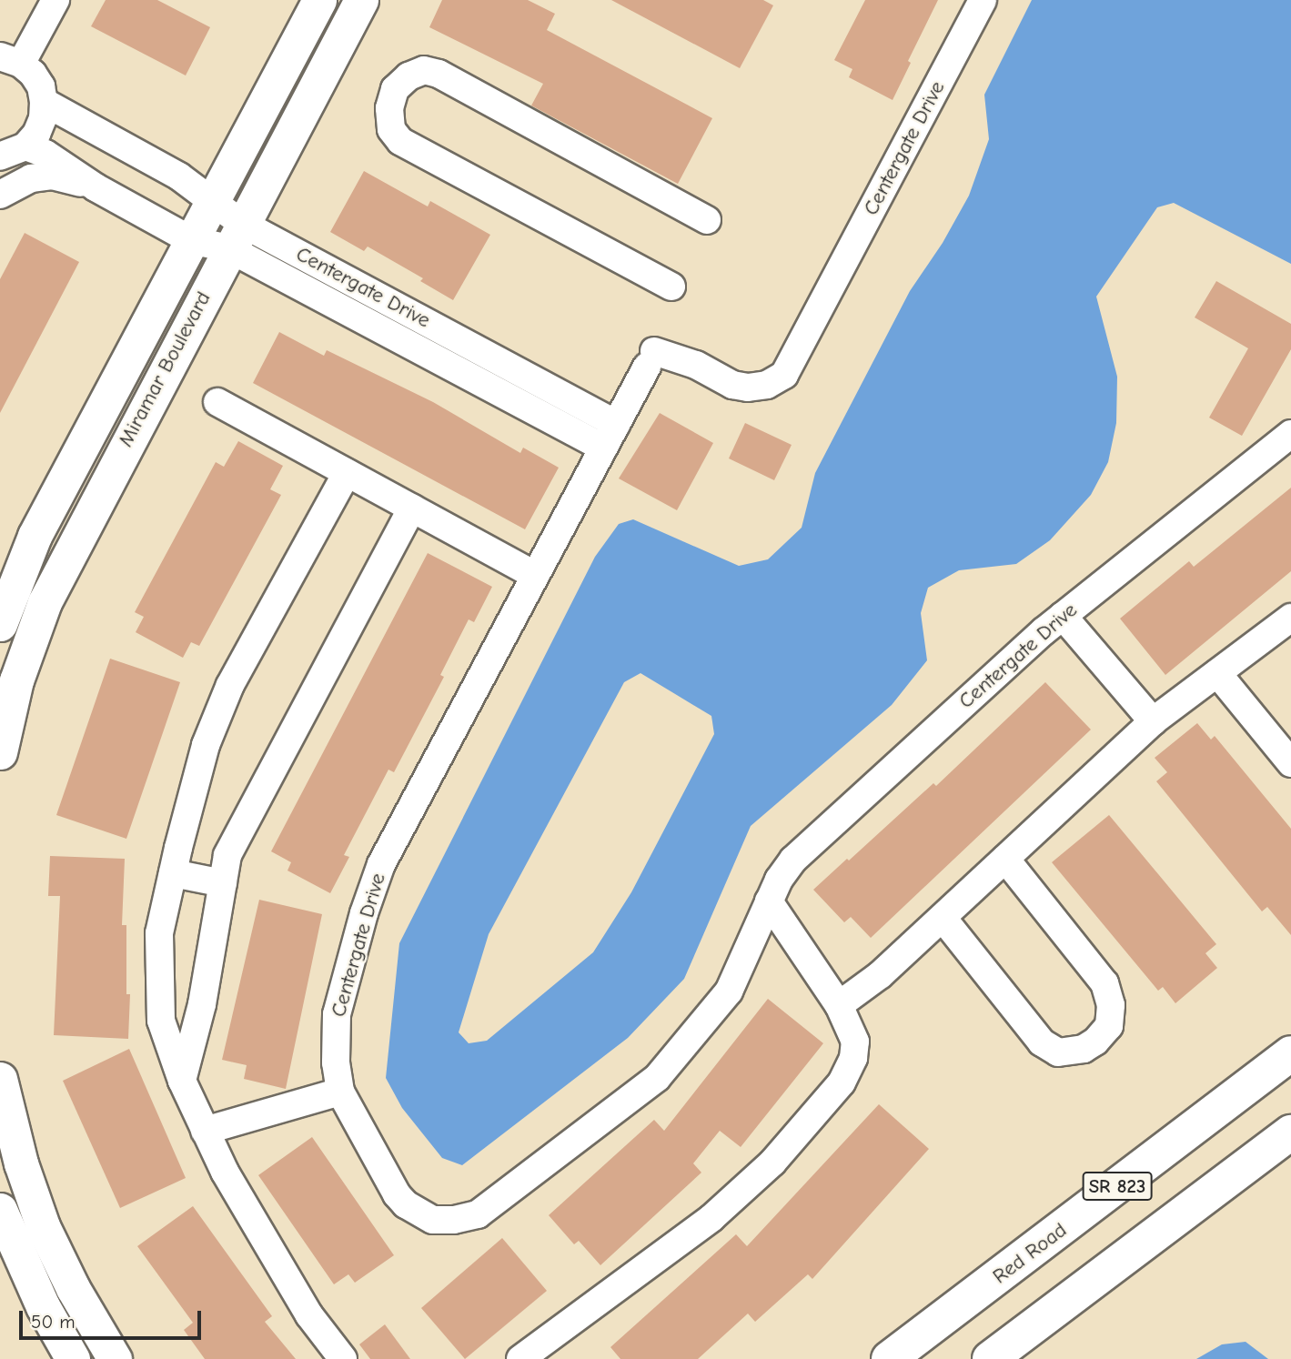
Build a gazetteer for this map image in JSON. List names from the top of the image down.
{
  "streets": {
    "highway": ["SR 823", "Red Road"],
    "street": ["Centergate Drive", "Miramar Boulevard"]
  },
  "crossings": [
    ["Centergate Drive", "Miramar Boulevard"]
  ],
  "scale_bar": "50 m"
}
